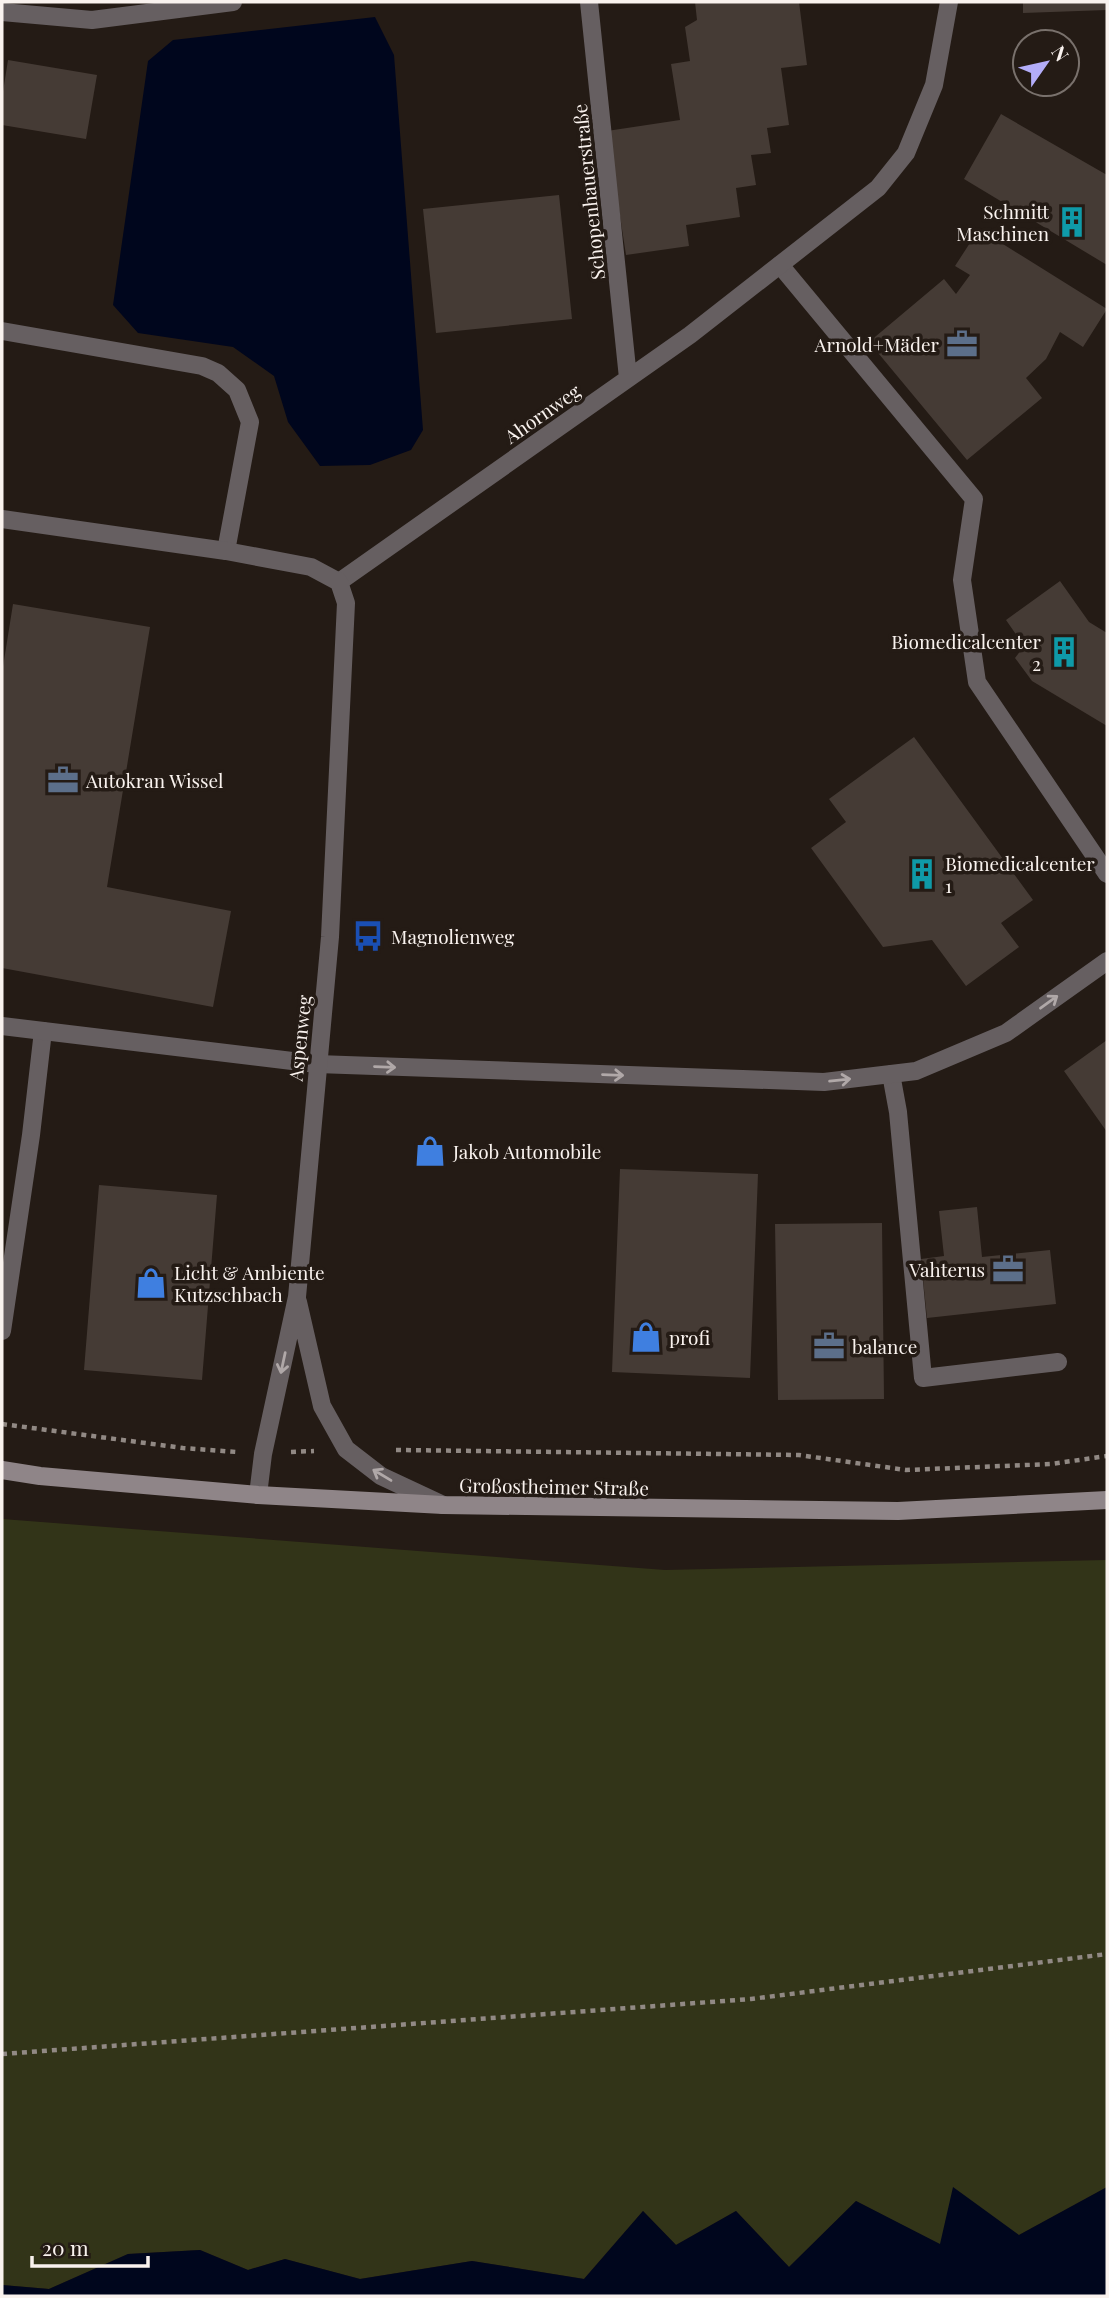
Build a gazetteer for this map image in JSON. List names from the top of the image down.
{
  "streets": {
    "main road": ["Großostheimer Straße"],
    "street": ["Schopenhauerstraße", "Ahornweg", "Aspenweg"]
  },
  "crossings": [
    ["Schopenhauerstraße", "Ahornweg"],
    ["Ahornweg", "Aspenweg"],
    ["Aspenweg", "Großostheimer Straße"]
  ],
  "places": {
    "building": ["Schmitt Maschinen", "Biomedicalcenter 2", "Biomedicalcenter 1"],
    "office": [
      "Arnold+Mäder",
      "Autokran Wissel",
      "Vahterus",
      "balance"
    ],
    "bus stop": ["Magnolienweg"],
    "shop": ["Jakob Automobile", "Licht & Ambiente Kutzschbach", "profi"]
  },
  "scale_bar": "20 m",
  "north": "top right"
}
